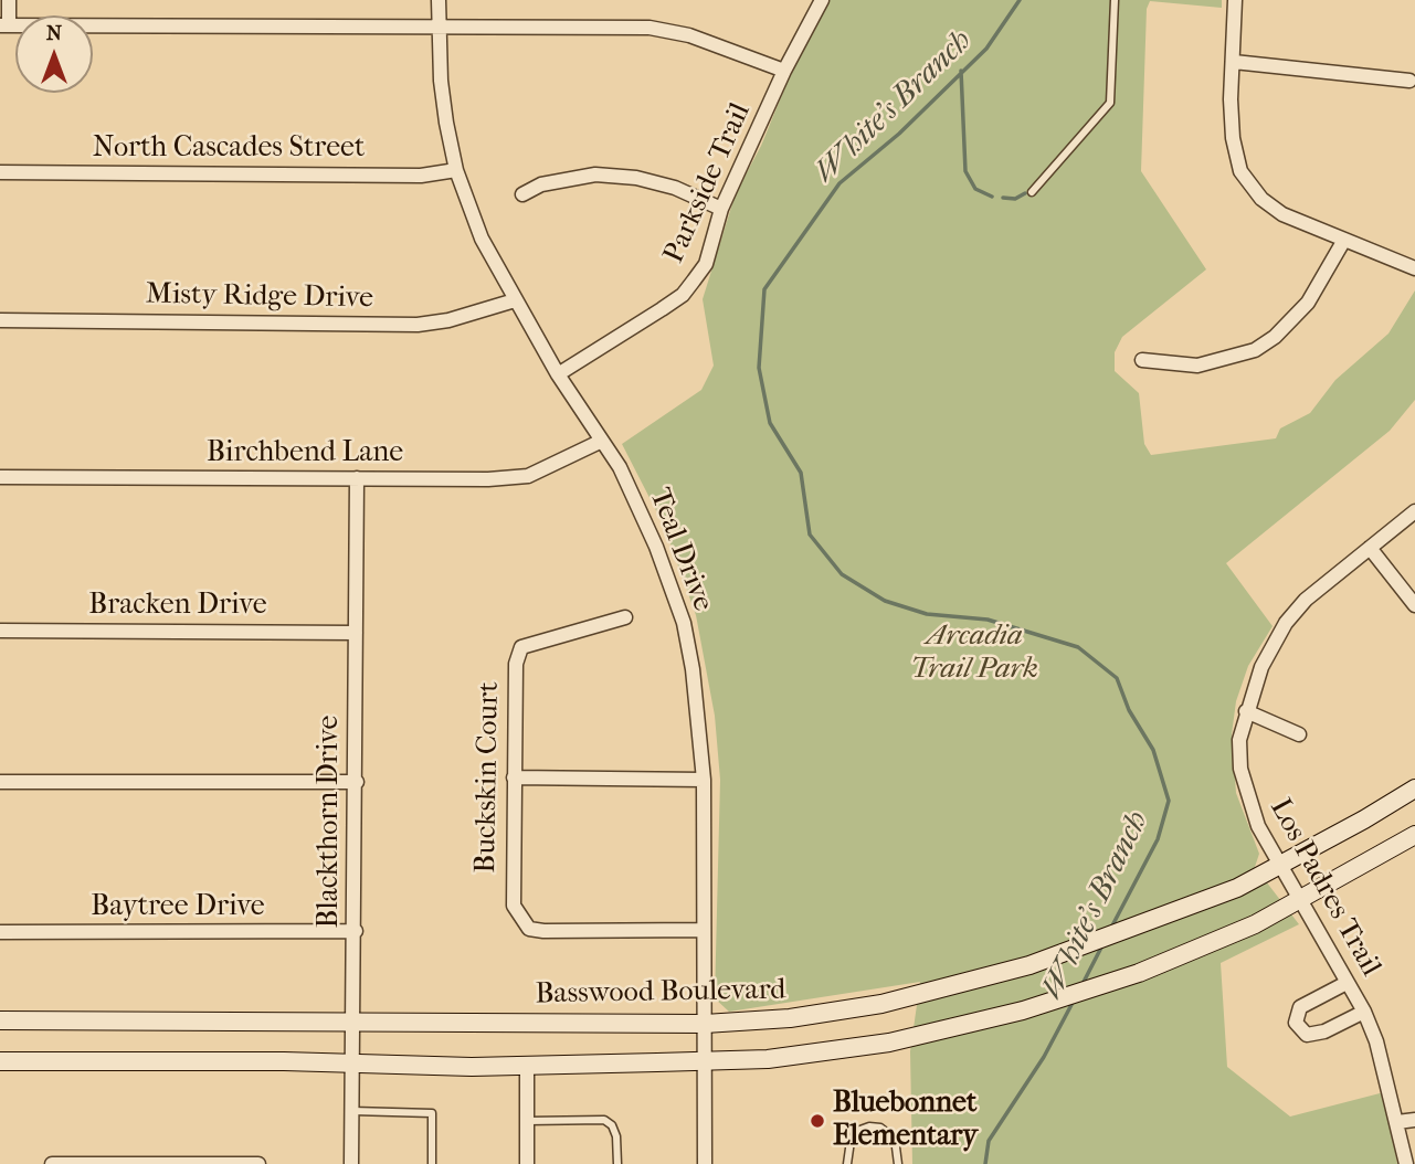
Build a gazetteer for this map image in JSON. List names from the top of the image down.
{
  "streets": {
    "main road": ["Basswood Boulevard"],
    "street": [
      "North Cascades Street",
      "Parkside Trail",
      "Misty Ridge Drive",
      "Birchbend Lane",
      "Teal Drive",
      "Bracken Drive",
      "Buckskin Court",
      "Blackthorn Drive",
      "Los Padres Trail",
      "Baytree Drive"
    ]
  },
  "crossings": [
    ["North Cascades Street", "Teal Drive"],
    ["Parkside Trail", "Teal Drive"],
    ["Misty Ridge Drive", "Teal Drive"],
    ["Birchbend Lane", "Teal Drive"],
    ["Birchbend Lane", "Blackthorn Drive"],
    ["Teal Drive", "Buckskin Court"],
    ["Teal Drive", "Basswood Boulevard"],
    ["Bracken Drive", "Blackthorn Drive"],
    ["Blackthorn Drive", "Baytree Drive"],
    ["Blackthorn Drive", "Basswood Boulevard"],
    ["Los Padres Trail", "Basswood Boulevard"]
  ],
  "water": ["White's Branch"],
  "parks": ["Arcadia Trail Park"],
  "places": ["Bluebonnet Elementary"],
  "north": "top"
}
